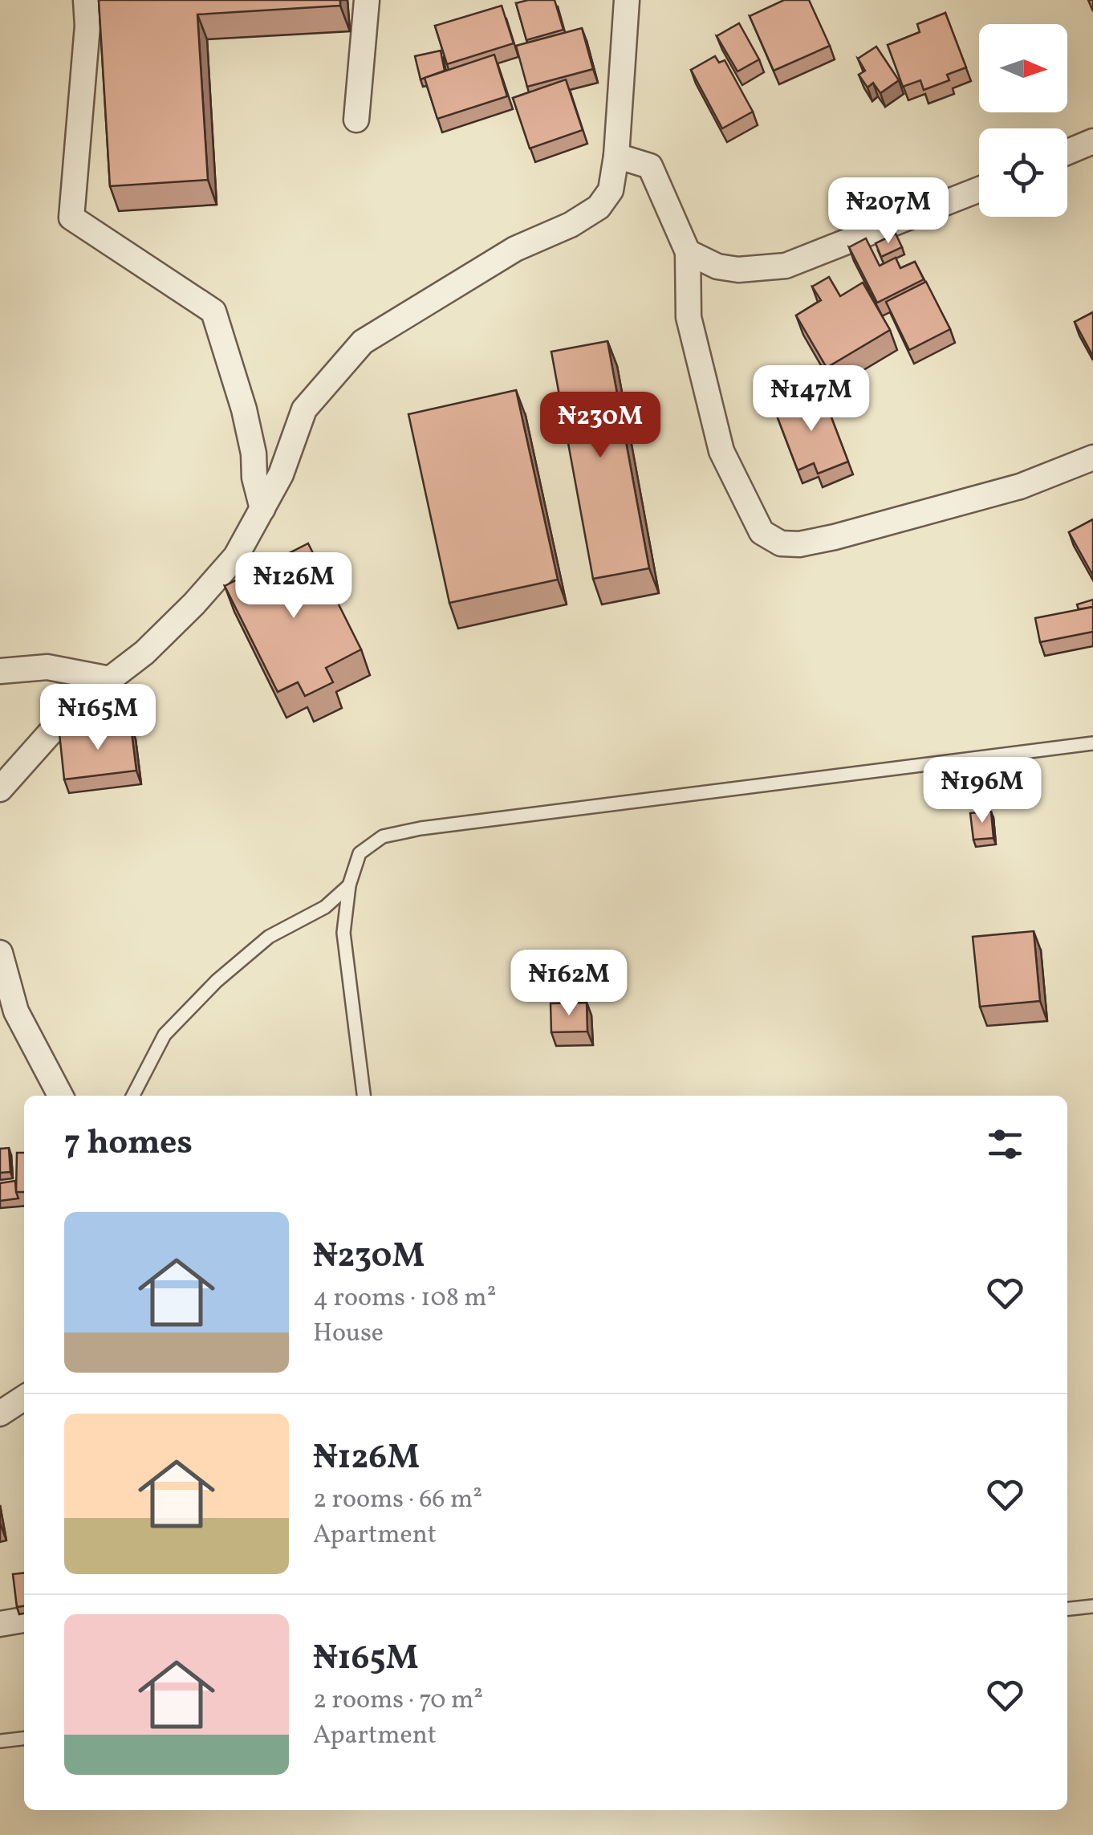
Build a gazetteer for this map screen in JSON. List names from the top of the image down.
{
  "north": "right",
  "page": {
    "price": [
      "₦207M",
      "₦147M",
      "₦230M",
      "₦126M",
      "₦165M",
      "₦196M",
      "₦162M"
    ],
    "heading": "7 homes",
    "list": [
      {
        "name": "₦230M",
        "note": "4 rooms · 108 m² · House"
      },
      {
        "name": "₦126M",
        "note": "2 rooms · 66 m² · Apartment"
      },
      {
        "name": "₦165M",
        "note": "2 rooms · 70 m² · Apartment"
      }
    ]
  }
}
